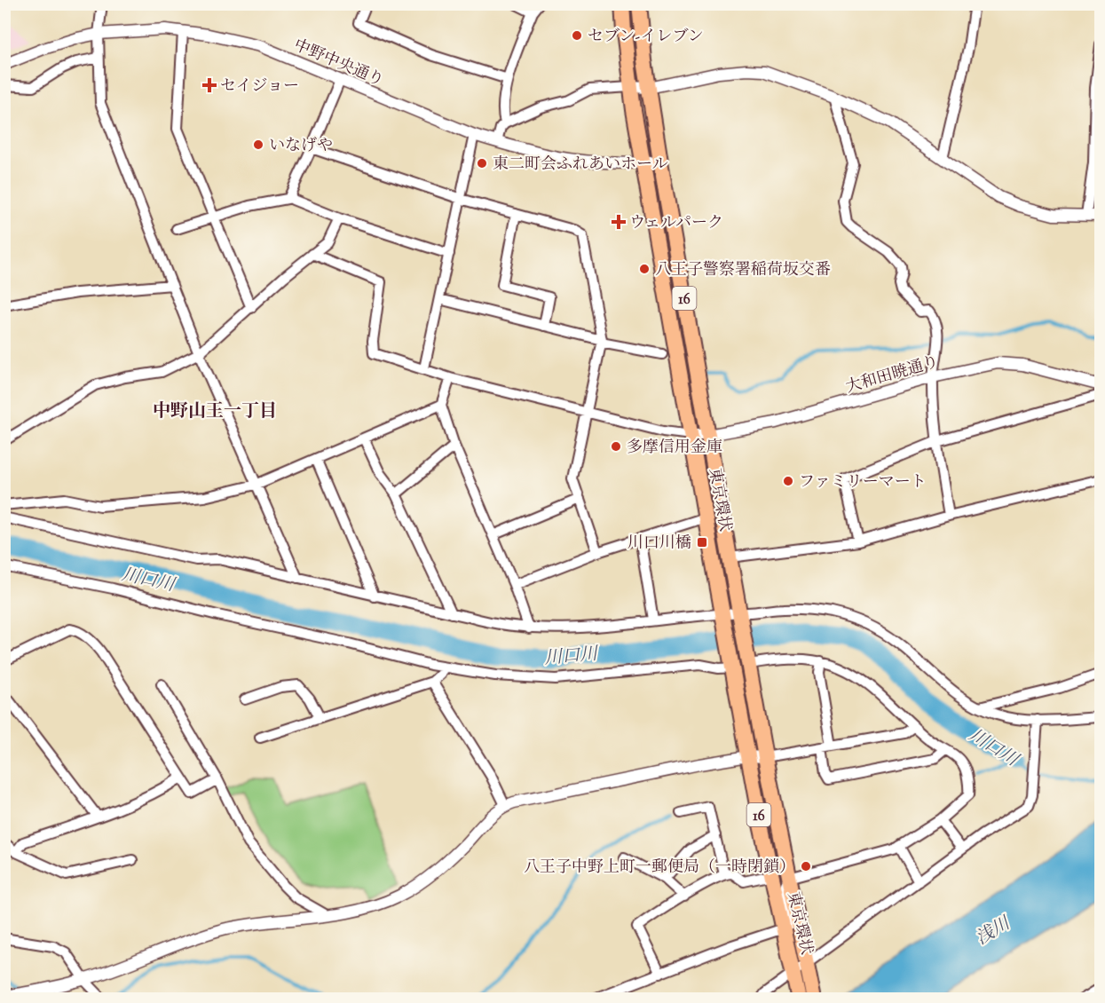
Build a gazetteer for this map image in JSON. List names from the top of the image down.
{
  "streets": {
    "highway": ["16", "東京環状"],
    "street": ["中野中央通り", "大和田暁通り"]
  },
  "crossings": [
    ["中野中央通り", "東京環状"],
    ["大和田暁通り", "東京環状"]
  ],
  "districts": ["中野山王一丁目"],
  "water": ["川口川", "浅川"],
  "places": {
    "other": [
      "セブン-イレブン",
      "いなげや",
      "東二町会ふれあいホール",
      "八王子警察署稲荷坂交番",
      "多摩信用金庫",
      "ファミリーマート",
      "八王子中野上町一郵便局（一時閉鎖）"
    ],
    "health": ["セイジョー", "ウェルパーク"],
    "transit": ["川口川橋"]
  }
}
